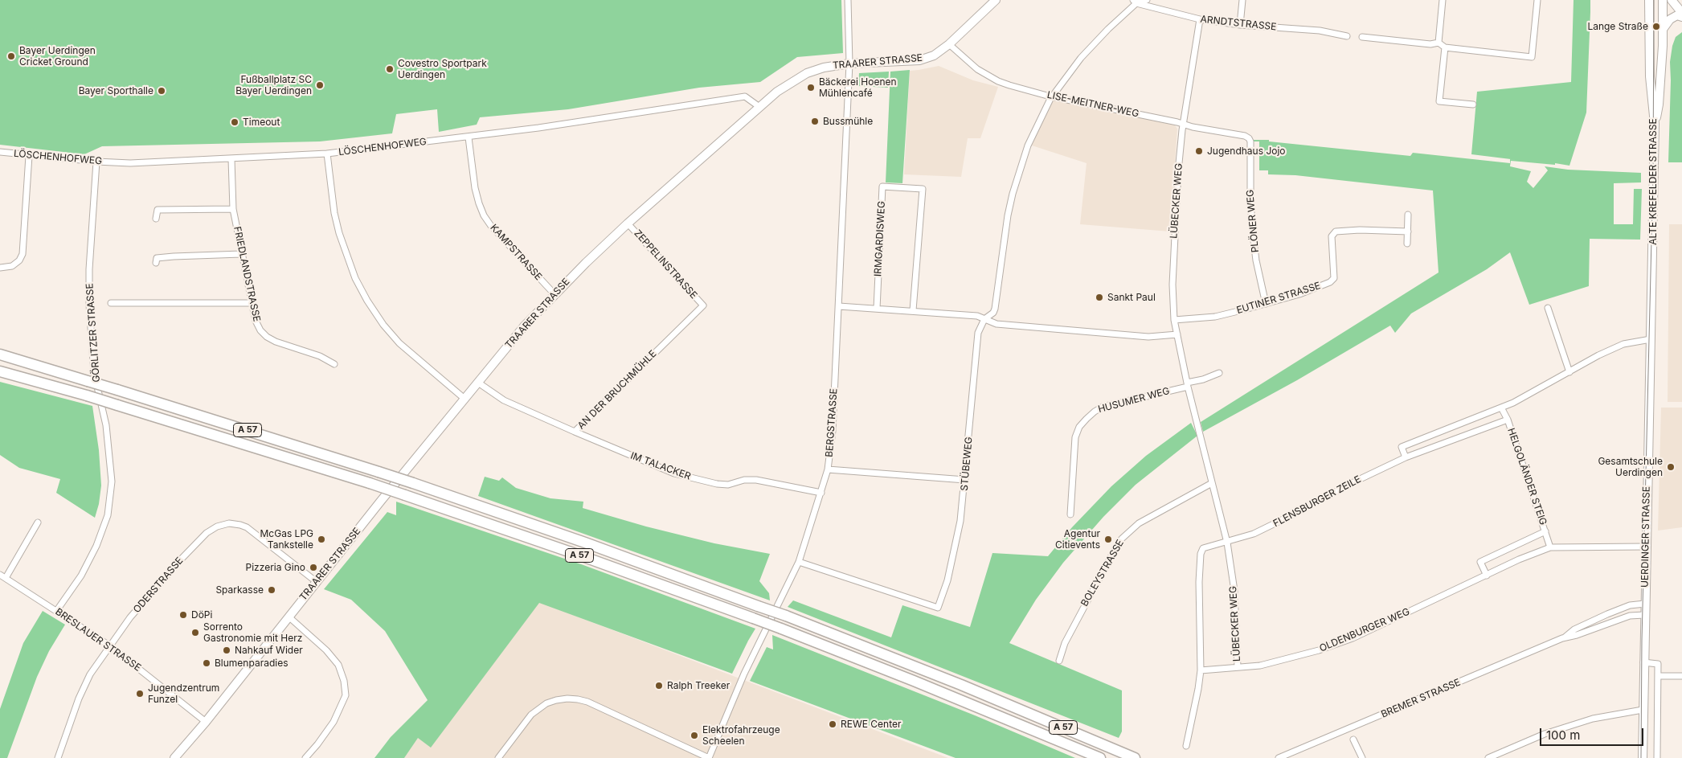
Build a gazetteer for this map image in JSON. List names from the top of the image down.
{
  "streets": {
    "highway": ["A 57"],
    "street": [
      "ARNDTSTRASSE",
      "TRAARER STRASSE",
      "LISE-MEITNER-WEG",
      "LÖSCHENHOFWEG",
      "ALTE KREFELDER STRASSE",
      "LÜBECKER WEG",
      "PLÖNER WEG",
      "IRMGARDISWEG",
      "KAMPSTRASSE",
      "ZEPPELINSTRASSE",
      "FRIEDLANDSTRASSE",
      "EUTINER STRASSE",
      "GÖRLITZER STRASSE",
      "AN DER BRUCHMÜHLE",
      "HUSUMER WEG",
      "BERGSTRASSE",
      "STÜBEWEG",
      "IM TALACKER",
      "HELGOLÄNDER STEIG",
      "FLENSBURGER ZEILE",
      "UERDINGER STRASSE",
      "BOLEYSTRASSE",
      "ODERSTRASSE",
      "OLDENBURGER WEG",
      "BRESLAUER STRASSE",
      "BREMER STRASSE"
    ]
  },
  "crossings": [
    ["ARNDTSTRASSE", "LÜBECKER WEG"],
    ["ARNDTSTRASSE", "STÜBEWEG"],
    ["TRAARER STRASSE", "LISE-MEITNER-WEG"],
    ["TRAARER STRASSE", "LÖSCHENHOFWEG"],
    ["TRAARER STRASSE", "KAMPSTRASSE"],
    ["TRAARER STRASSE", "ZEPPELINSTRASSE"],
    ["TRAARER STRASSE", "AN DER BRUCHMÜHLE"],
    ["TRAARER STRASSE", "BERGSTRASSE"],
    ["TRAARER STRASSE", "ODERSTRASSE"],
    ["TRAARER STRASSE", "BRESLAUER STRASSE"],
    ["LISE-MEITNER-WEG", "LÜBECKER WEG"],
    ["LISE-MEITNER-WEG", "PLÖNER WEG"],
    ["LISE-MEITNER-WEG", "STÜBEWEG"],
    ["LÖSCHENHOFWEG", "KAMPSTRASSE"],
    ["LÖSCHENHOFWEG", "FRIEDLANDSTRASSE"],
    ["LÖSCHENHOFWEG", "GÖRLITZER STRASSE"],
    ["ALTE KREFELDER STRASSE", "UERDINGER STRASSE"],
    ["LÜBECKER WEG", "EUTINER STRASSE"],
    ["LÜBECKER WEG", "HUSUMER WEG"],
    ["LÜBECKER WEG", "FLENSBURGER ZEILE"],
    ["LÜBECKER WEG", "BOLEYSTRASSE"],
    ["LÜBECKER WEG", "OLDENBURGER WEG"],
    ["PLÖNER WEG", "EUTINER STRASSE"],
    ["ZEPPELINSTRASSE", "AN DER BRUCHMÜHLE"],
    ["GÖRLITZER STRASSE", "BRESLAUER STRASSE"],
    ["AN DER BRUCHMÜHLE", "IM TALACKER"],
    ["BERGSTRASSE", "STÜBEWEG"],
    ["BERGSTRASSE", "IM TALACKER"],
    ["HELGOLÄNDER STEIG", "FLENSBURGER ZEILE"],
    ["HELGOLÄNDER STEIG", "OLDENBURGER WEG"],
    ["UERDINGER STRASSE", "OLDENBURGER WEG"],
    ["UERDINGER STRASSE", "BREMER STRASSE"],
    ["ODERSTRASSE", "BRESLAUER STRASSE"]
  ],
  "places": [
    "Lange Straße",
    "Bayer Uerdingen Cricket Ground",
    "Covestro Sportpark Uerdingen",
    "Fußballplatz SC Bayer Uerdingen",
    "Bäckerei Hoenen Mühlencafé",
    "Bayer Sporthalle",
    "Bussmühle",
    "Timeout",
    "Jugendhaus Jojo",
    "Sankt Paul",
    "Gesamtschule Uerdingen",
    "McGas LPG Tankstelle",
    "Agentur Citievents",
    "Pizzeria Gino",
    "Sparkasse",
    "DöPi",
    "Sorrento Gastronomie mit Herz",
    "Nahkauf Wider",
    "Blumenparadies",
    "Ralph Treeker",
    "Jugendzentrum Funzel",
    "REWE Center",
    "Elektrofahrzeuge Scheelen"
  ],
  "scale_bar": "100 m"
}
